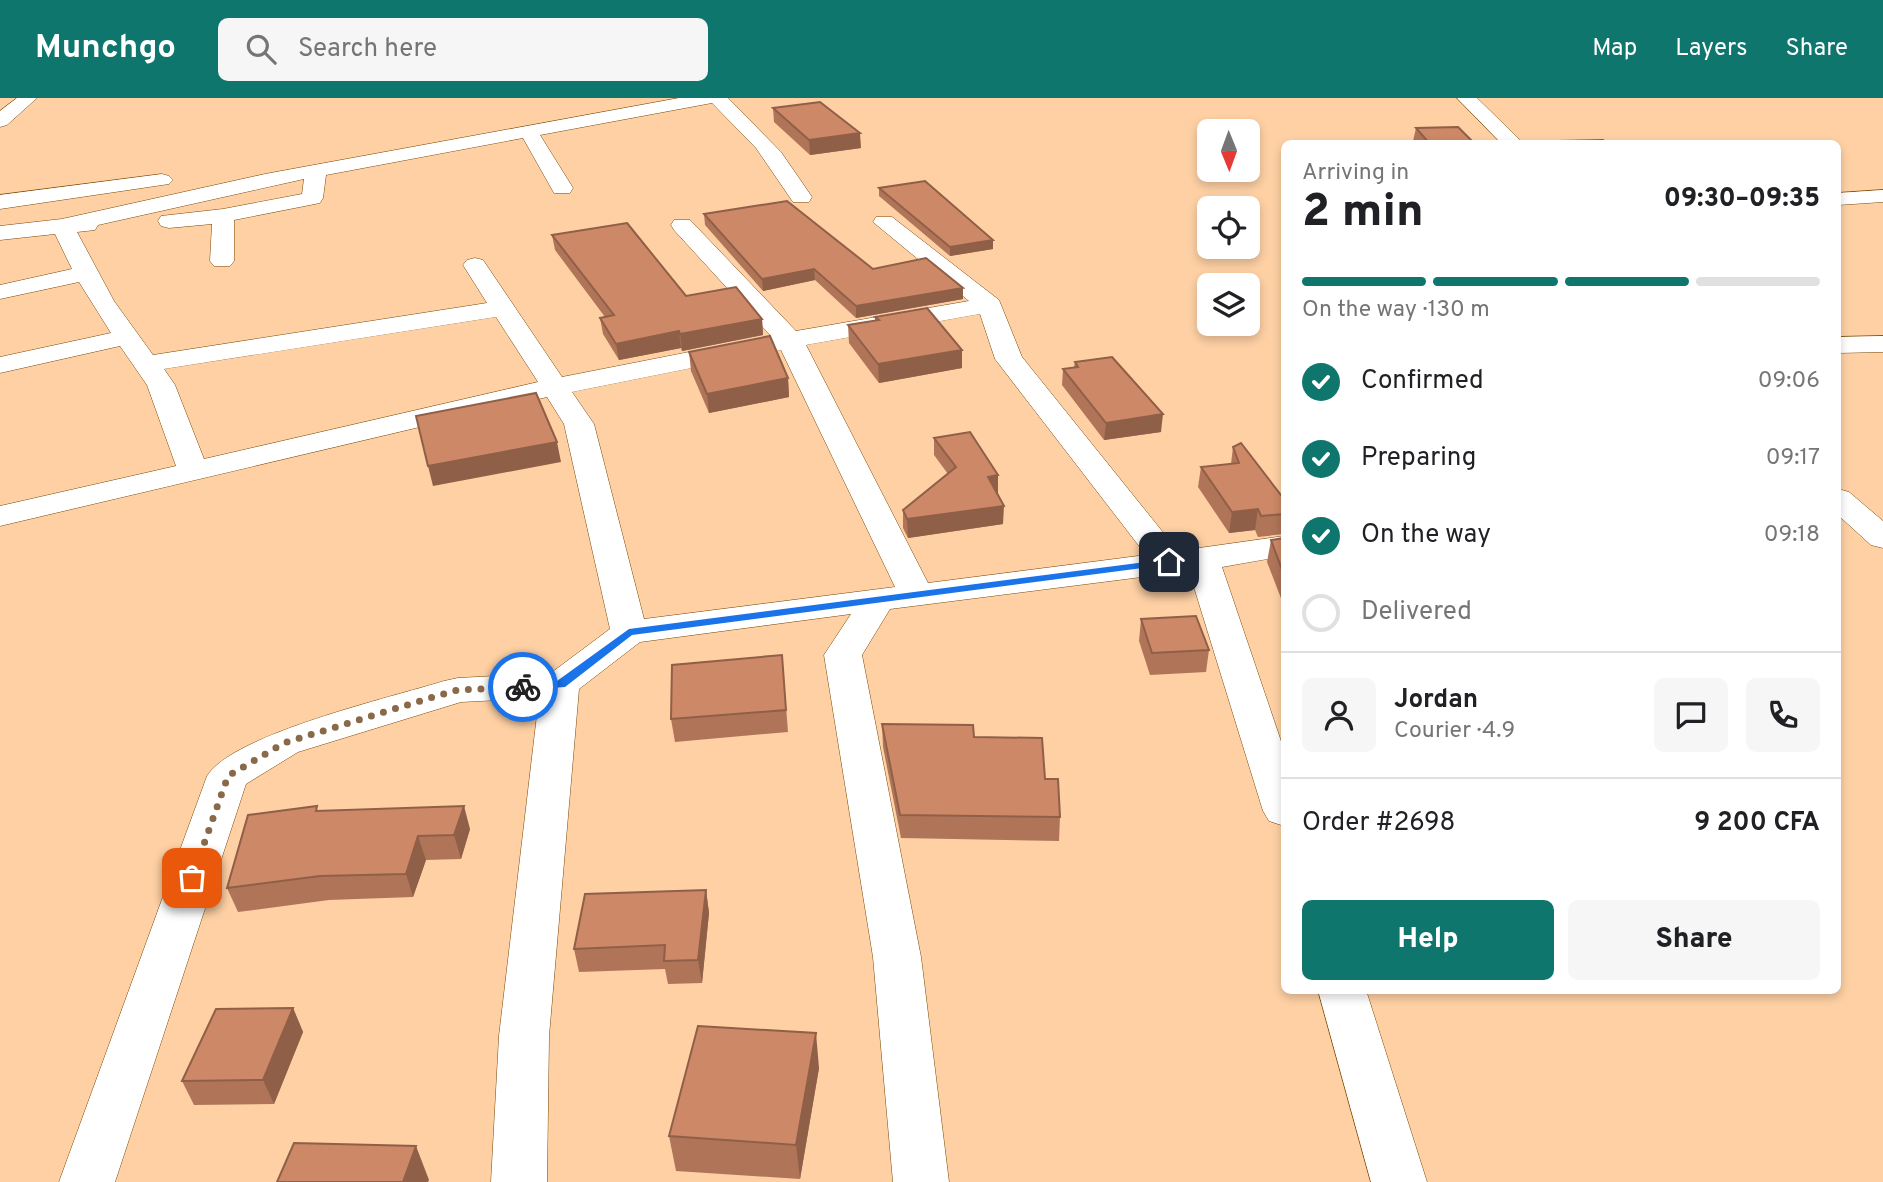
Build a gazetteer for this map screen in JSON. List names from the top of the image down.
{
  "north": "bottom",
  "page": {
    "header": "Munchgo",
    "search": "Search here",
    "nav": ["Map", "Layers", "Share"],
    "heading": ["2 min", "Arriving in", "09:30–09:35"],
    "panel": [
      "Jordan",
      "Courier · 4.9",
      "Order #2698",
      "9 200 CFA"
    ],
    "bar": "On the way · 130 m",
    "list": [
      ["Confirmed", "09:06"],
      ["Preparing", "09:17"],
      ["On the way", "09:18"],
      "Delivered"
    ],
    "buttons": ["Help", "Share"]
  }
}
